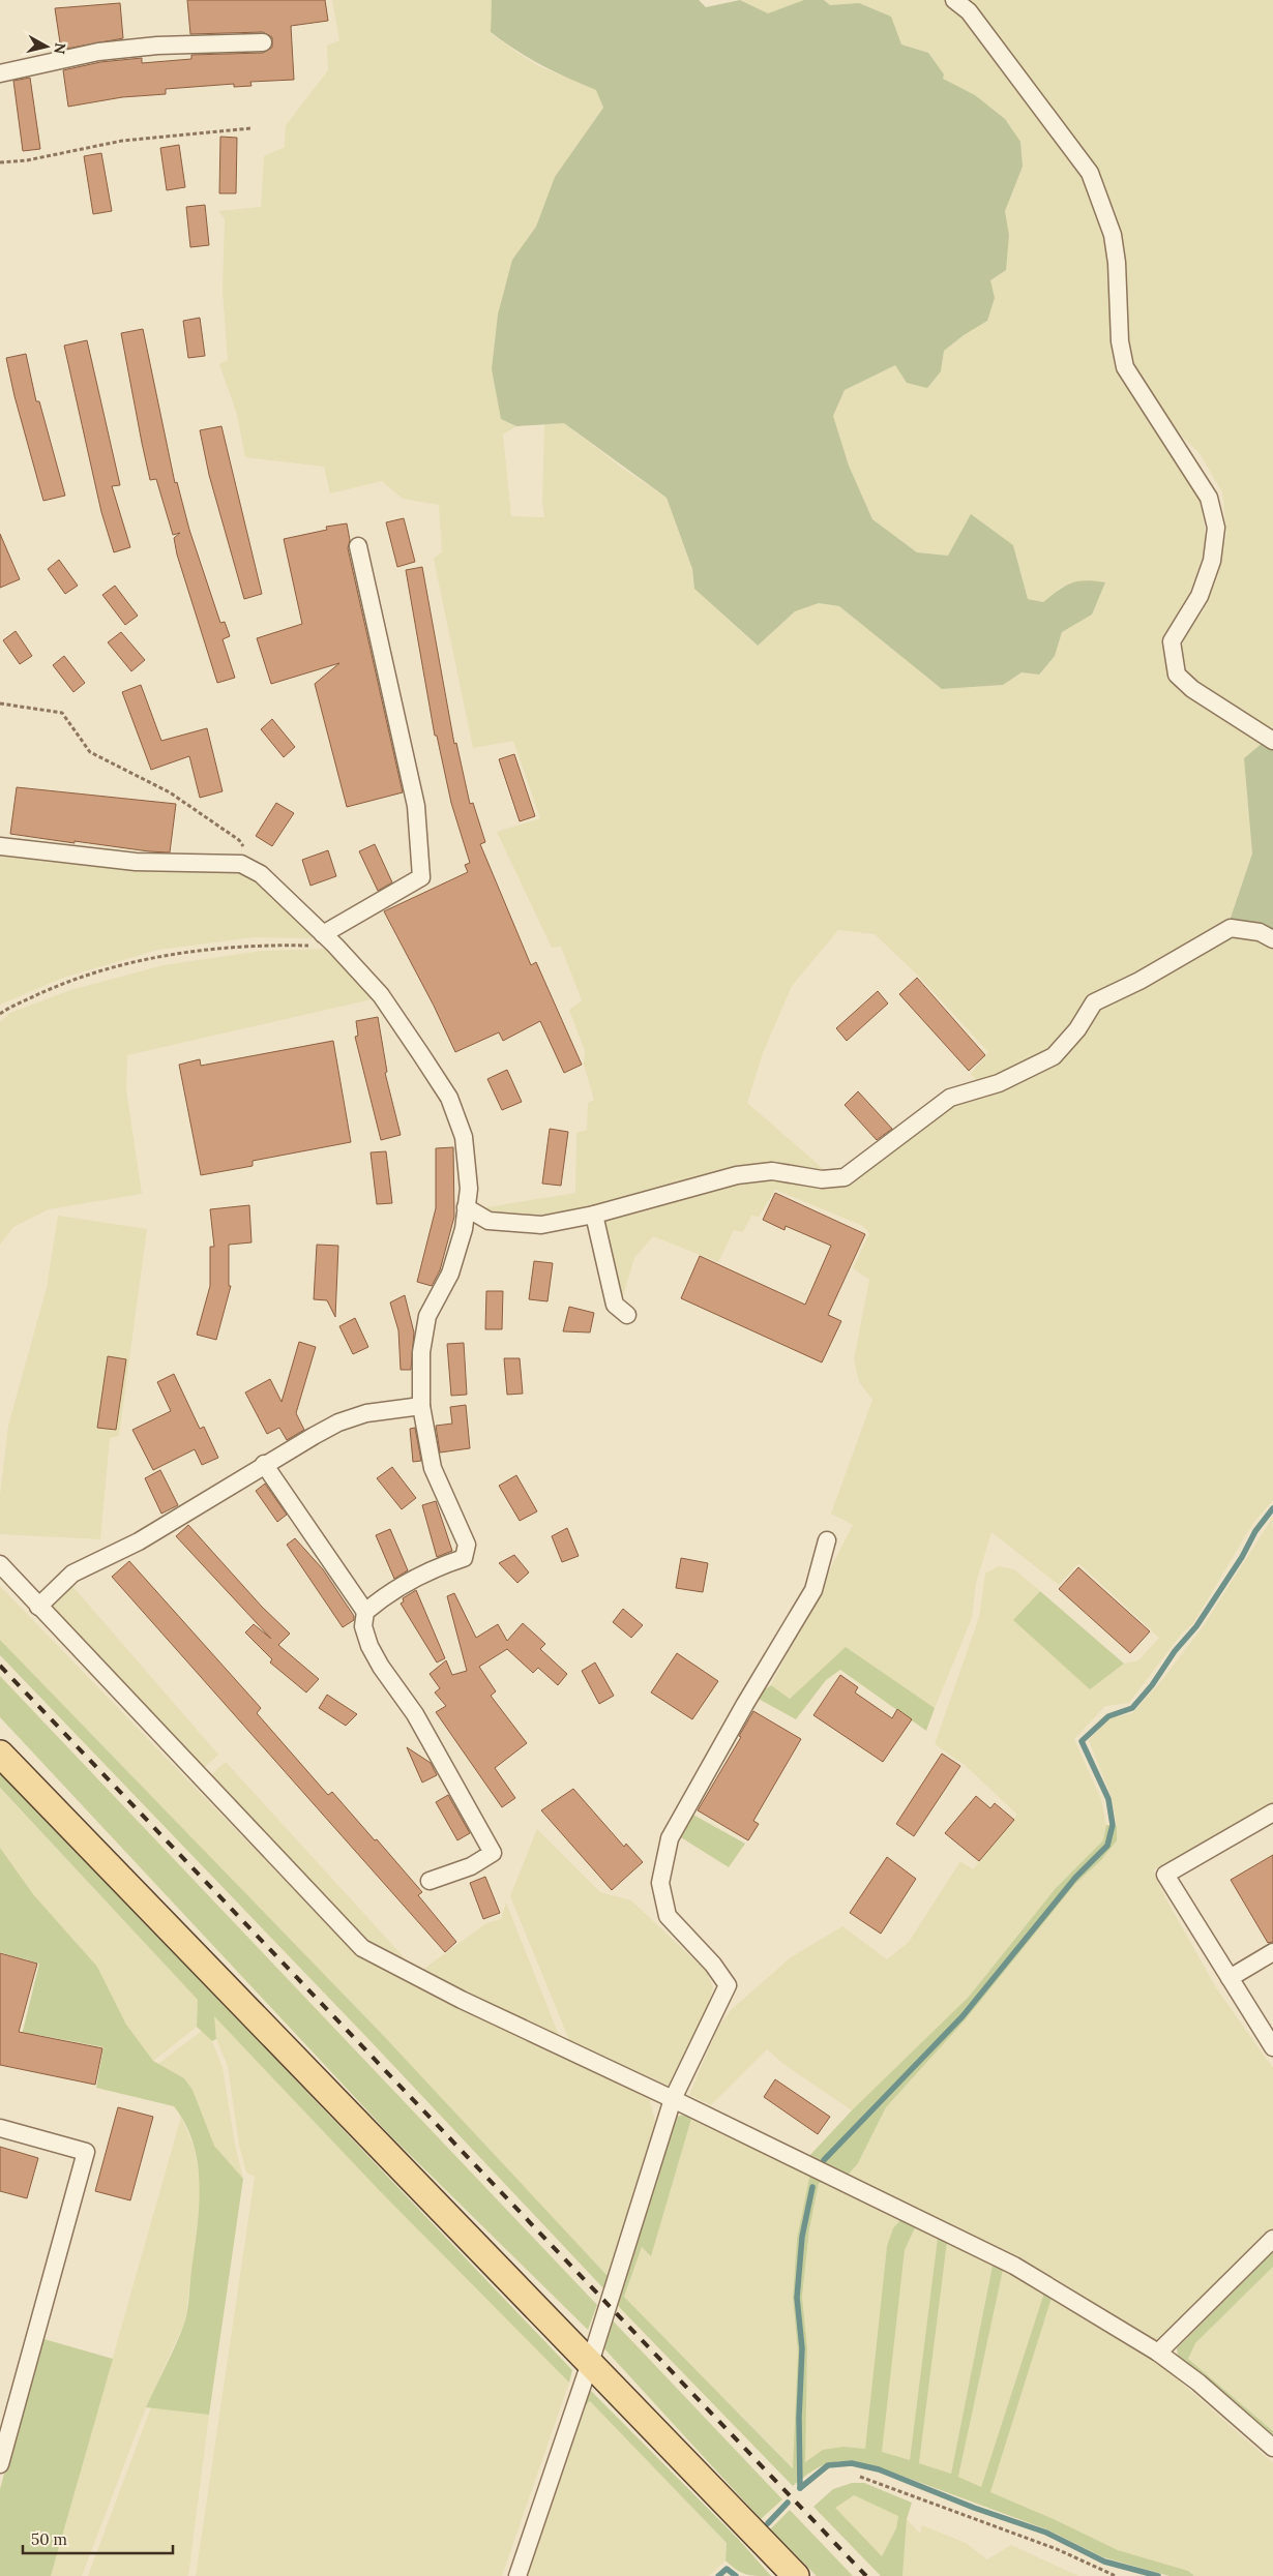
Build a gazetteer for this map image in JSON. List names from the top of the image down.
{
  "scale_bar": "50 m",
  "north": "right"
}
